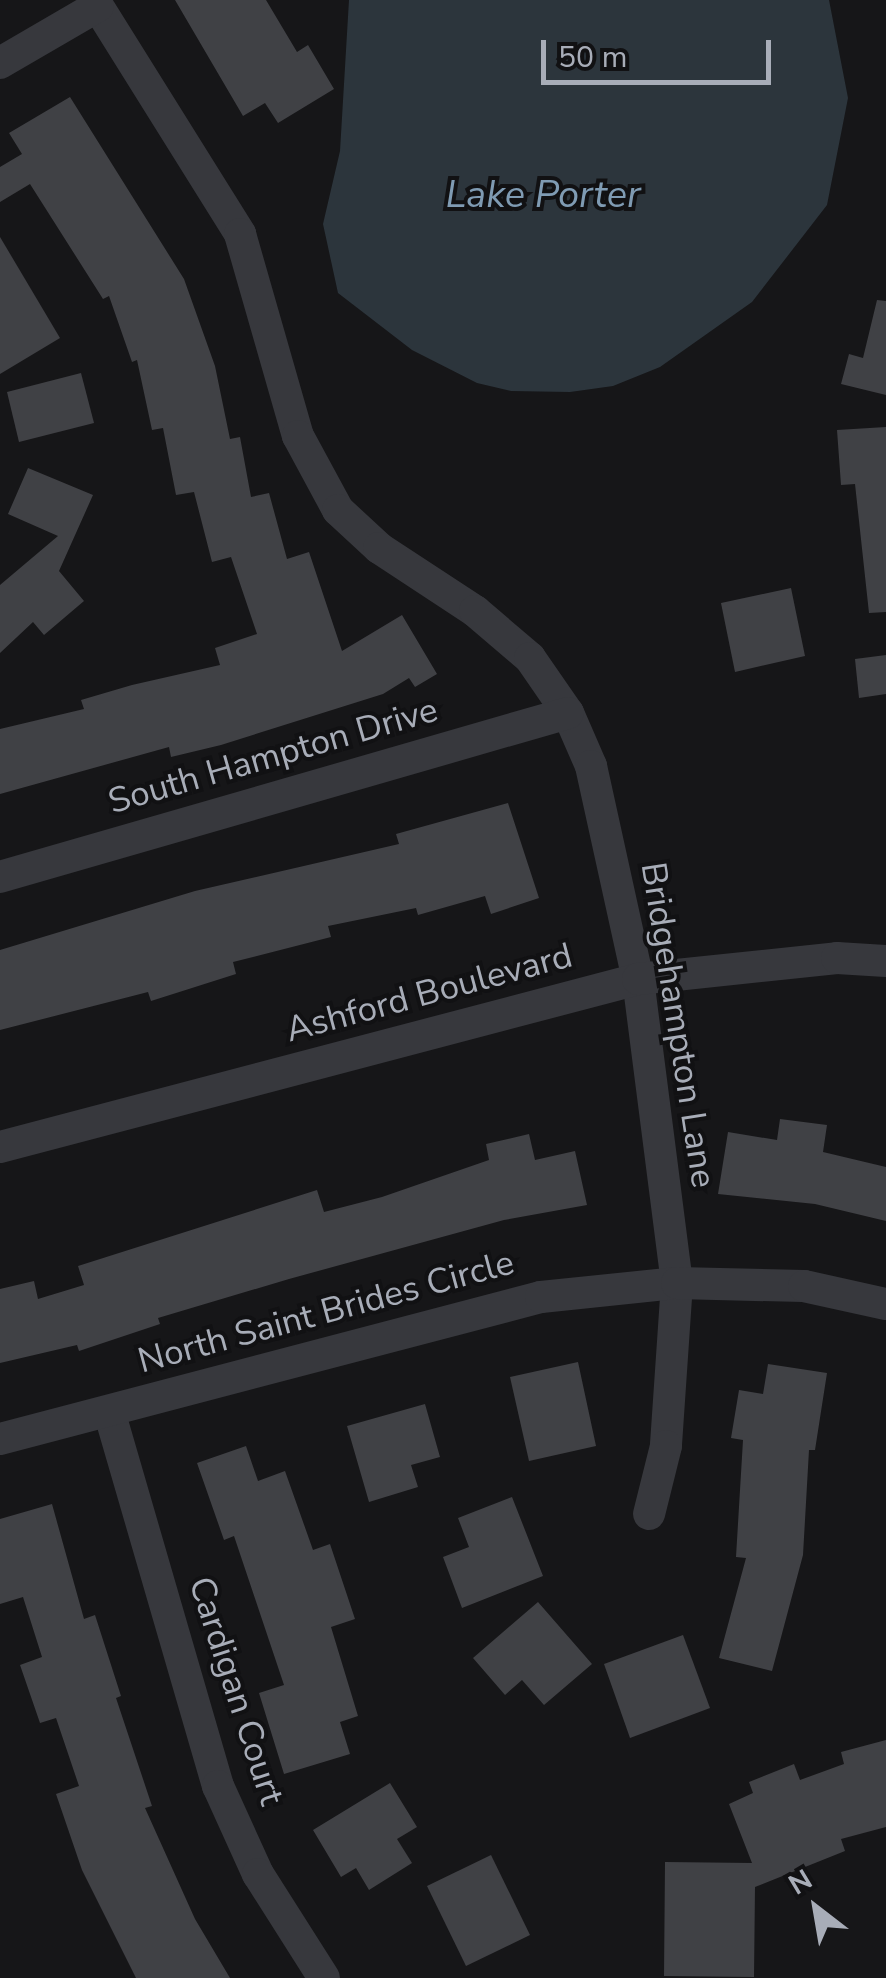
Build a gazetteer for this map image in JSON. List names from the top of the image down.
{
  "streets": {
    "street": [
      "South Hampton Drive",
      "Ashford Boulevard",
      "Bridgehampton Lane",
      "North Saint Brides Circle",
      "Cardigan Court"
    ]
  },
  "crossings": [
    ["South Hampton Drive", "Bridgehampton Lane"],
    ["Ashford Boulevard", "Bridgehampton Lane"],
    ["Bridgehampton Lane", "North Saint Brides Circle"],
    ["North Saint Brides Circle", "Cardigan Court"]
  ],
  "water": ["Lake Porter"],
  "scale_bar": "50 m",
  "north": "top left"
}
